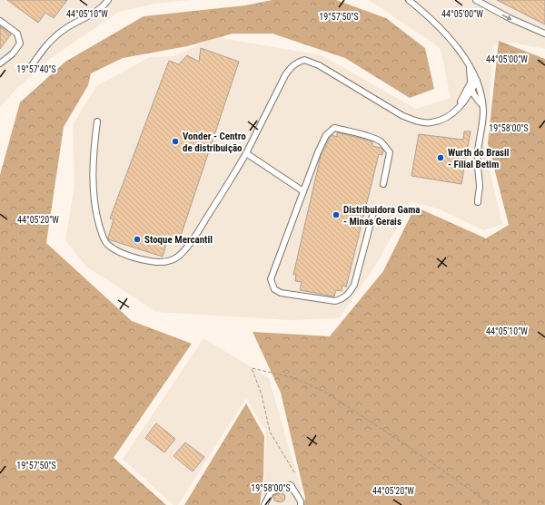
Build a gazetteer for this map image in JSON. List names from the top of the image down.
{
  "places": [
    "Vonder - Centro de distribuição",
    "Wurth do Brasil - Filial Betim",
    "Distribuidora Gama - Minas Gerais",
    "Stoque Mercantil"
  ],
  "coordinates": [
    "44°05'10\"W",
    "44°05'00\"W",
    "19°57'50\"S",
    "19°57'40\"S",
    "19°58'00\"S",
    "44°05'20\"W"
  ]
}
